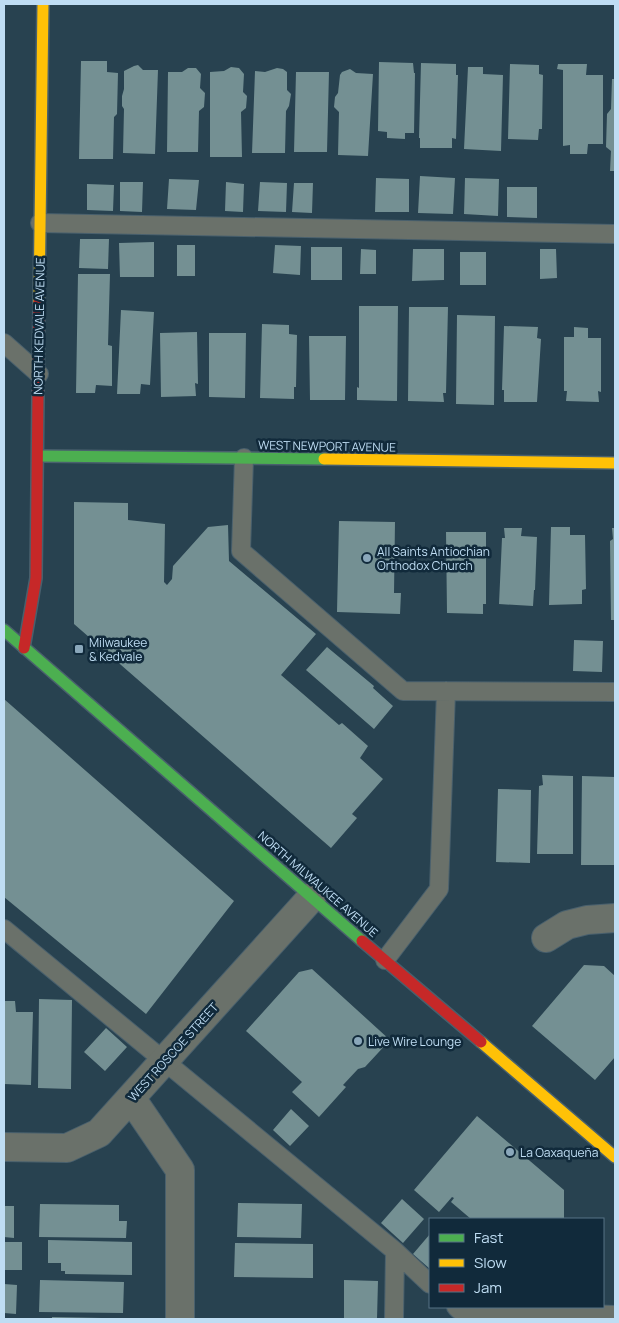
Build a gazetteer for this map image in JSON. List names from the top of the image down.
{
  "streets": {
    "street": [
      "NORTH KEDVALE AVENUE",
      "WEST NEWPORT AVENUE",
      "NORTH MILWAUKEE AVENUE",
      "WEST ROSCOE STREET"
    ]
  },
  "crossings": [
    ["NORTH KEDVALE AVENUE", "WEST NEWPORT AVENUE"],
    ["NORTH KEDVALE AVENUE", "NORTH MILWAUKEE AVENUE"],
    ["NORTH MILWAUKEE AVENUE", "WEST ROSCOE STREET"]
  ],
  "places": {
    "other": ["All Saints Antiochian Orthodox Church", "Live Wire Lounge", "La Oaxaqueña"],
    "transit": ["Milwaukee & Kedvale"]
  },
  "legend": ["Fast", "Slow", "Jam"]
}
